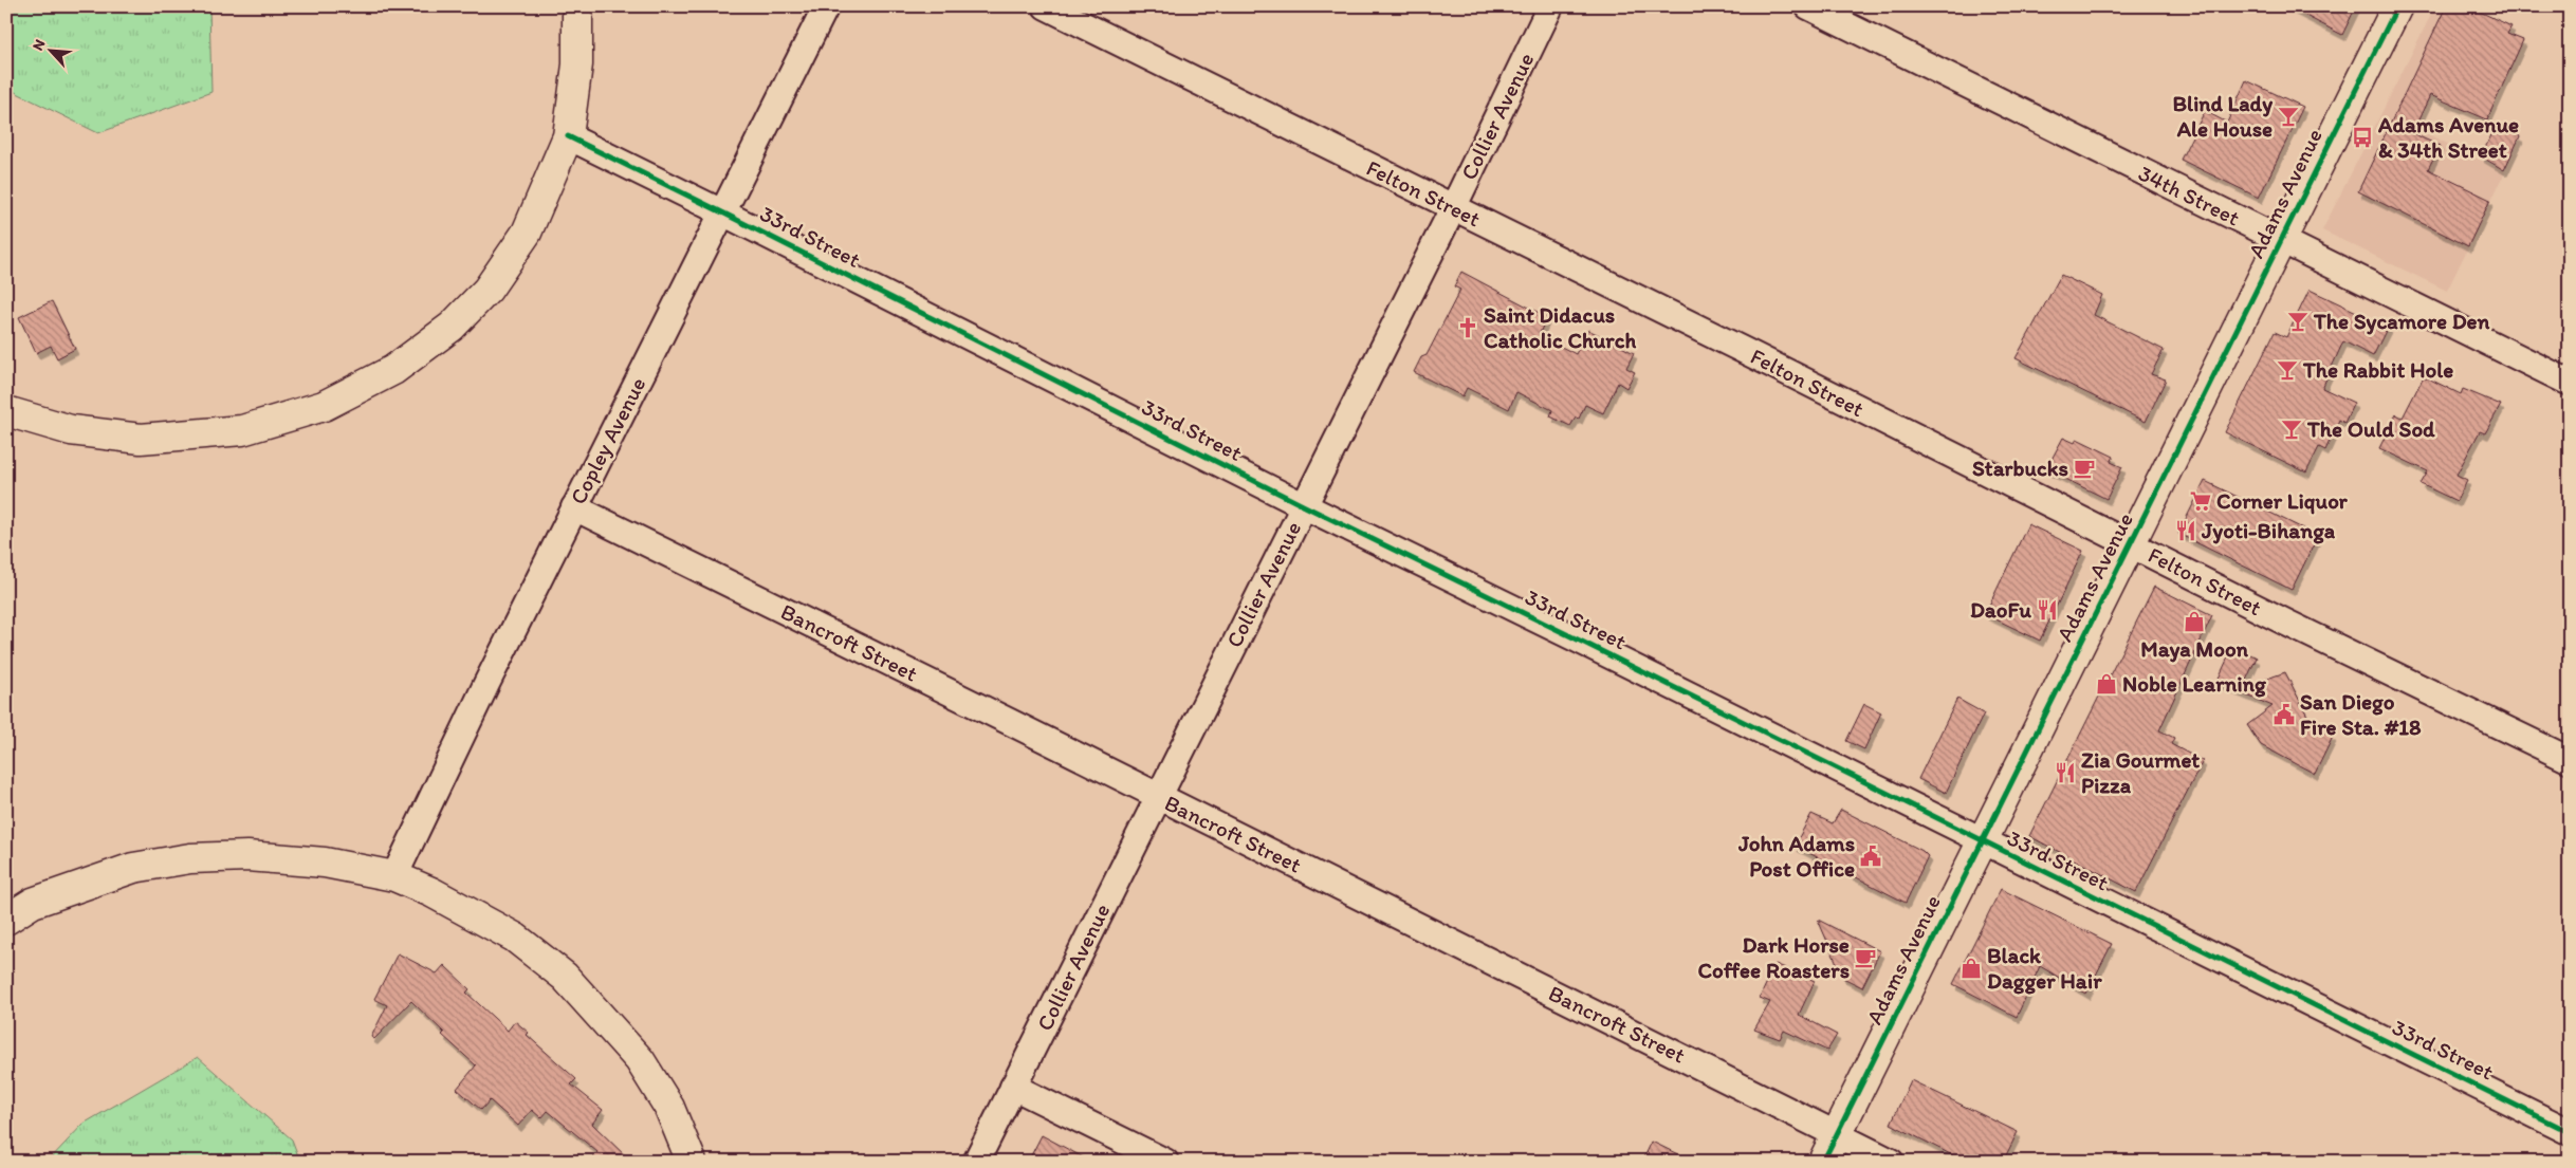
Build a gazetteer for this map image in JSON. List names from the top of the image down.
{
  "streets": {
    "street": [
      "Collier Avenue",
      "Felton Street",
      "Adams Avenue",
      "34th Street",
      "33rd Street",
      "Copley Avenue",
      "Bancroft Street"
    ]
  },
  "crossings": [
    ["Collier Avenue", "Felton Street"],
    ["Collier Avenue", "33rd Street"],
    ["Collier Avenue", "Bancroft Street"],
    ["Felton Street", "Adams Avenue"],
    ["Adams Avenue", "34th Street"],
    ["Adams Avenue", "33rd Street"],
    ["Adams Avenue", "Bancroft Street"],
    ["33rd Street", "Copley Avenue"],
    ["Copley Avenue", "Bancroft Street"]
  ],
  "places": {
    "bar": [
      "Blind Lady Ale House",
      "The Sycamore Den",
      "The Rabbit Hole",
      "The Ould Sod"
    ],
    "bus stop": ["Adams Avenue & 34th Street"],
    "church": ["Saint Didacus Catholic Church"],
    "cafe": ["Starbucks", "Dark Horse Coffee Roasters"],
    "supermarket": ["Corner Liquor"],
    "restaurant": ["Jyoti-Bihanga", "DaoFu", "Zia Gourmet Pizza"],
    "shop": ["Maya Moon", "Noble Learning", "Black Dagger Hair"],
    "public building": ["San Diego Fire Sta. #18", "John Adams Post Office"]
  },
  "north": "top left"
}
